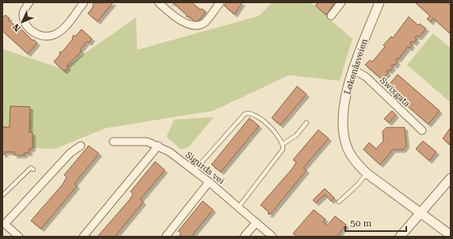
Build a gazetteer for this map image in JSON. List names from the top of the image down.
{
  "streets": {
    "street": ["Løkenåsveien", "Swixgata", "Sigurds vei"]
  },
  "crossings": [
    ["Løkenåsveien", "Swixgata"]
  ],
  "scale_bar": "50 m",
  "north": "bottom left"
}
